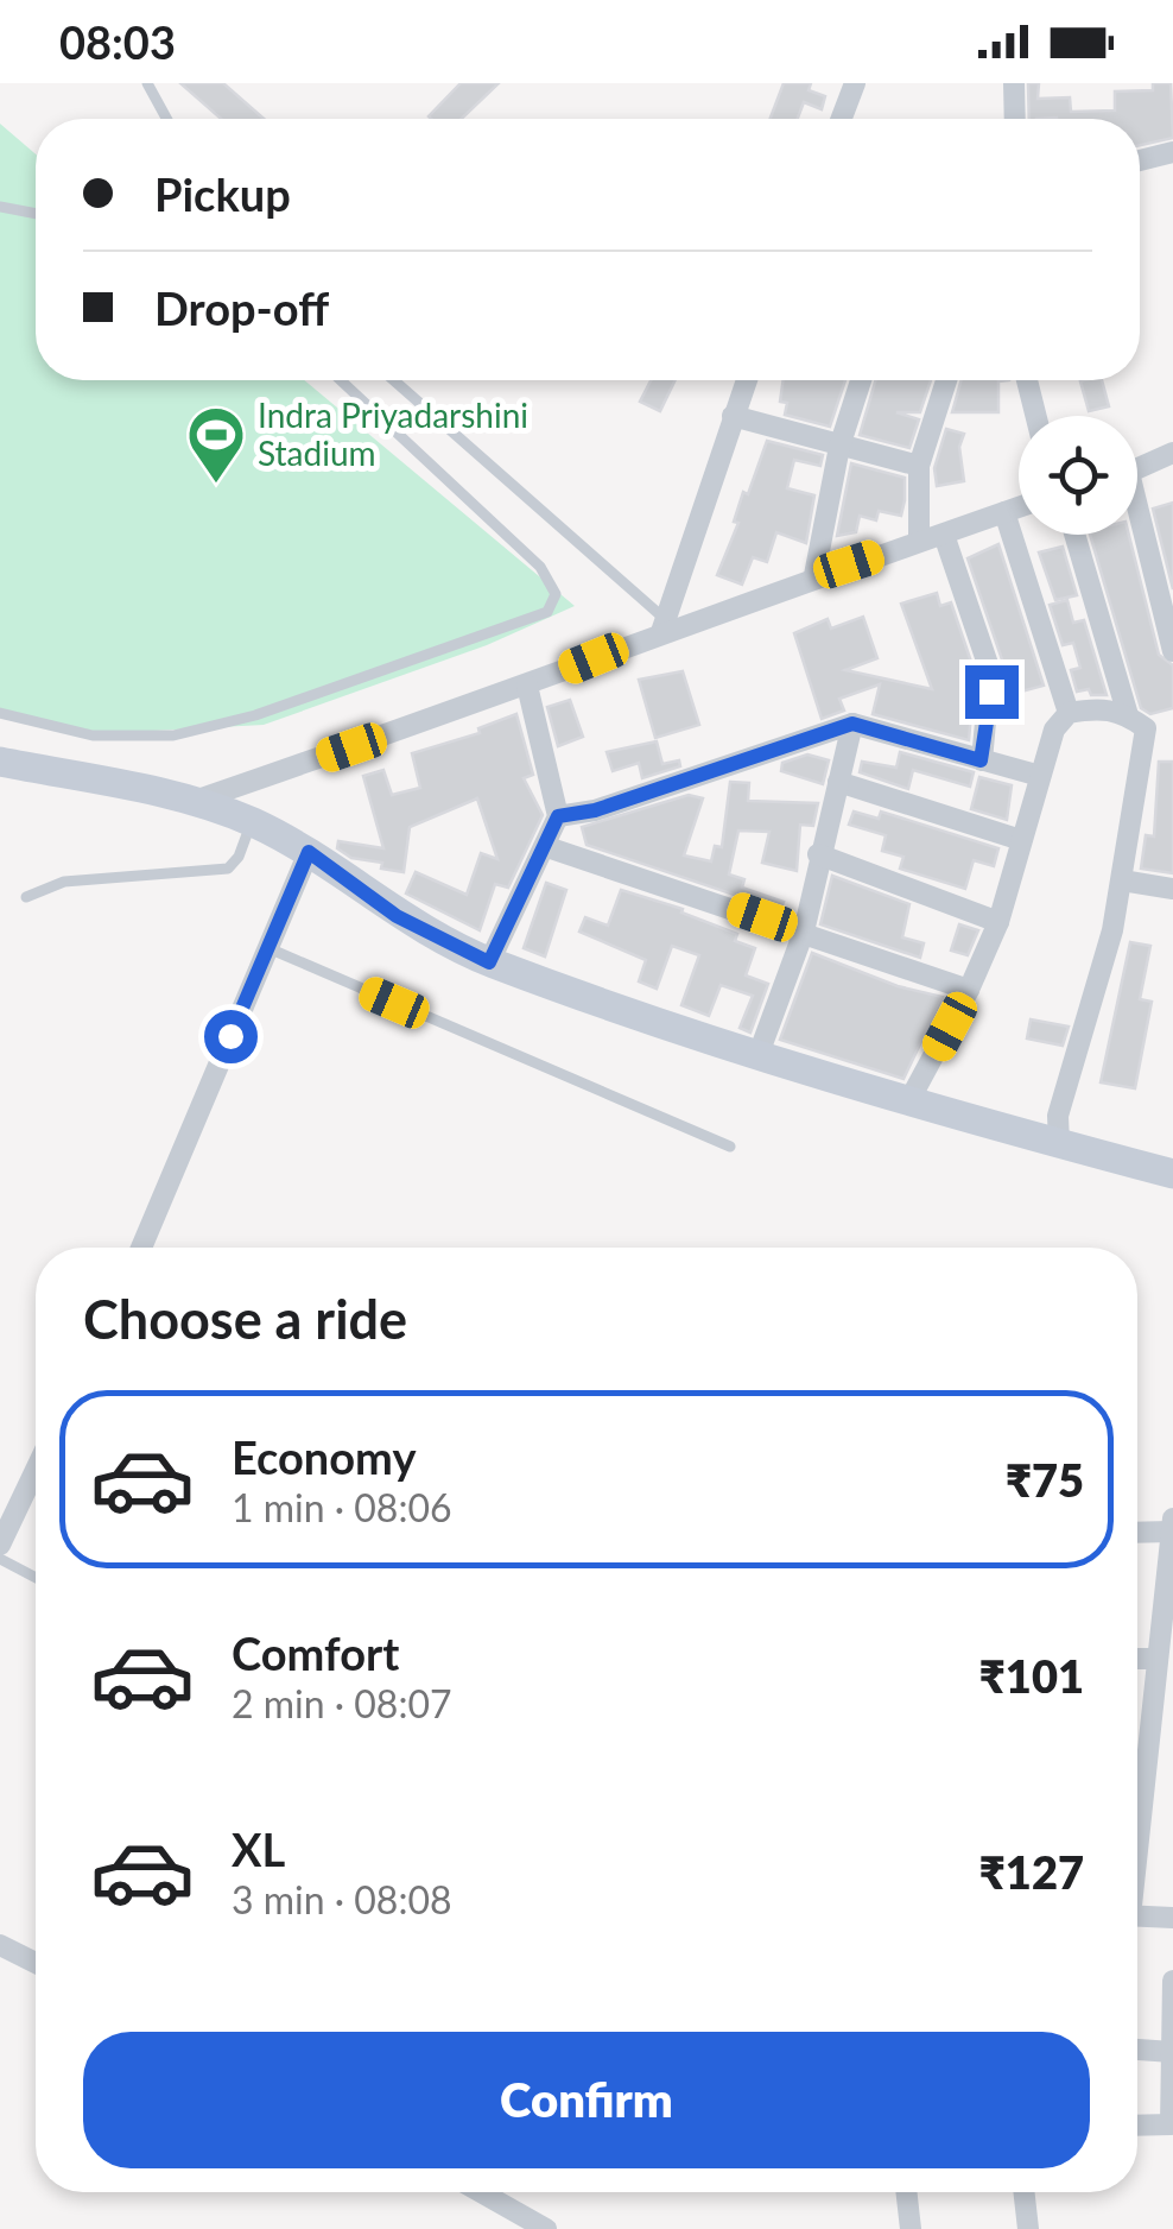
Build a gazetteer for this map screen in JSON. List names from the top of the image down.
{
  "places": {
    "sports": ["Indra Priyadarshini Stadium"]
  },
  "page": {
    "status": "08:03",
    "banner": ["Pickup", "Drop-off"],
    "heading": "Choose a ride",
    "list": [
      {
        "name": "Economy",
        "note": "1 min · 08:06",
        "value": "₹75"
      },
      {
        "name": "Comfort",
        "note": "2 min · 08:07",
        "value": "₹101"
      },
      {
        "name": "XL",
        "note": "3 min · 08:08",
        "value": "₹127"
      }
    ],
    "buttons": "Confirm"
  }
}
